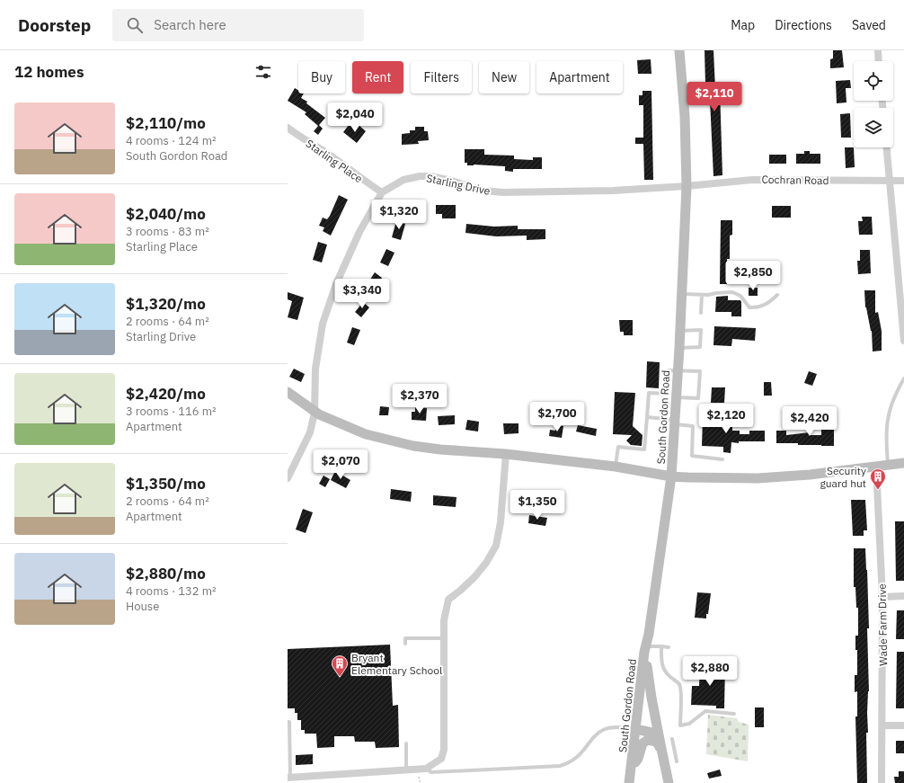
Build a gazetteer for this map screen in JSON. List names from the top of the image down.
{
  "streets": {
    "street": [
      "Starling Place",
      "Cochran Road",
      "Starling Drive",
      "South Gordon Road",
      "Wade Farm Drive"
    ]
  },
  "crossings": [
    ["Starling Place", "Starling Drive"],
    ["Cochran Road", "Starling Drive"],
    ["Cochran Road", "South Gordon Road"],
    ["Starling Drive", "South Gordon Road"]
  ],
  "places": {
    "building": ["Security guard hut", "Bryant Elementary School"]
  },
  "page": {
    "header": "Doorstep",
    "search": "Search here",
    "nav": ["Map", "Directions", "Saved"],
    "heading": "12 homes",
    "chip": [
      "Buy",
      "Rent",
      "Filters",
      "New",
      "Apartment"
    ],
    "price": [
      "$2,110",
      "$2,040",
      "$1,320",
      "$2,850",
      "$3,340",
      "$2,370",
      "$2,700",
      "$2,120",
      "$2,420",
      "$2,070",
      "$1,350",
      "$2,880"
    ],
    "list": [
      {
        "name": "$2,110/mo",
        "note": "4 rooms · 124 m² · South Gordon Road"
      },
      {
        "name": "$2,040/mo",
        "note": "3 rooms · 83 m² · Starling Place"
      },
      {
        "name": "$1,320/mo",
        "note": "2 rooms · 64 m² · Starling Drive"
      },
      {
        "name": "$2,420/mo",
        "note": "3 rooms · 116 m² · Apartment"
      },
      {
        "name": "$1,350/mo",
        "note": "2 rooms · 64 m² · Apartment"
      },
      {
        "name": "$2,880/mo",
        "note": "4 rooms · 132 m² · House"
      }
    ]
  }
}
